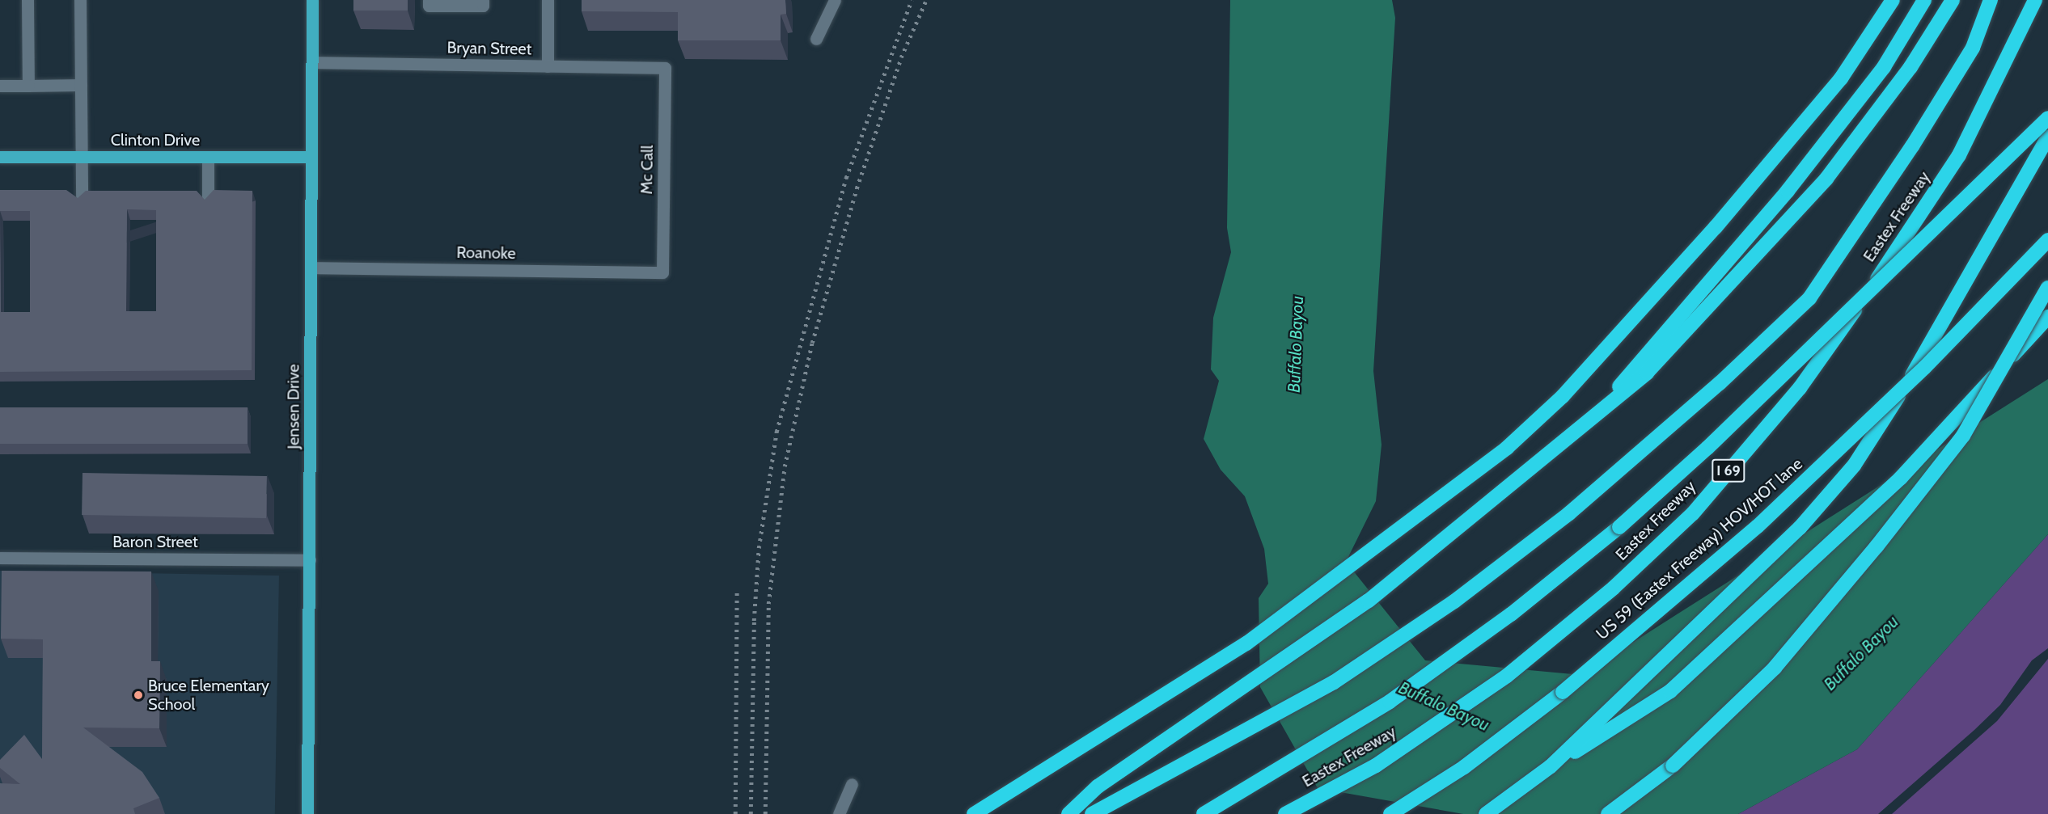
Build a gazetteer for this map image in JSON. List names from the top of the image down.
{
  "streets": {
    "highway": ["Eastex Freeway", "I 69", "US 59 (Eastex Freeway) HOV/HOT lane"],
    "main road": ["Clinton Drive", "Jensen Drive"],
    "street": [
      "Bryan Street",
      "Mc Call",
      "Roanoke",
      "Baron Street"
    ]
  },
  "crossings": [
    ["Bryan Street", "Mc Call"],
    ["Bryan Street", "Jensen Drive"],
    ["Clinton Drive", "Jensen Drive"],
    ["Mc Call", "Roanoke"],
    ["Roanoke", "Jensen Drive"],
    ["Jensen Drive", "Baron Street"]
  ],
  "water": ["Buffalo Bayou"],
  "places": ["Bruce Elementary School"]
}
